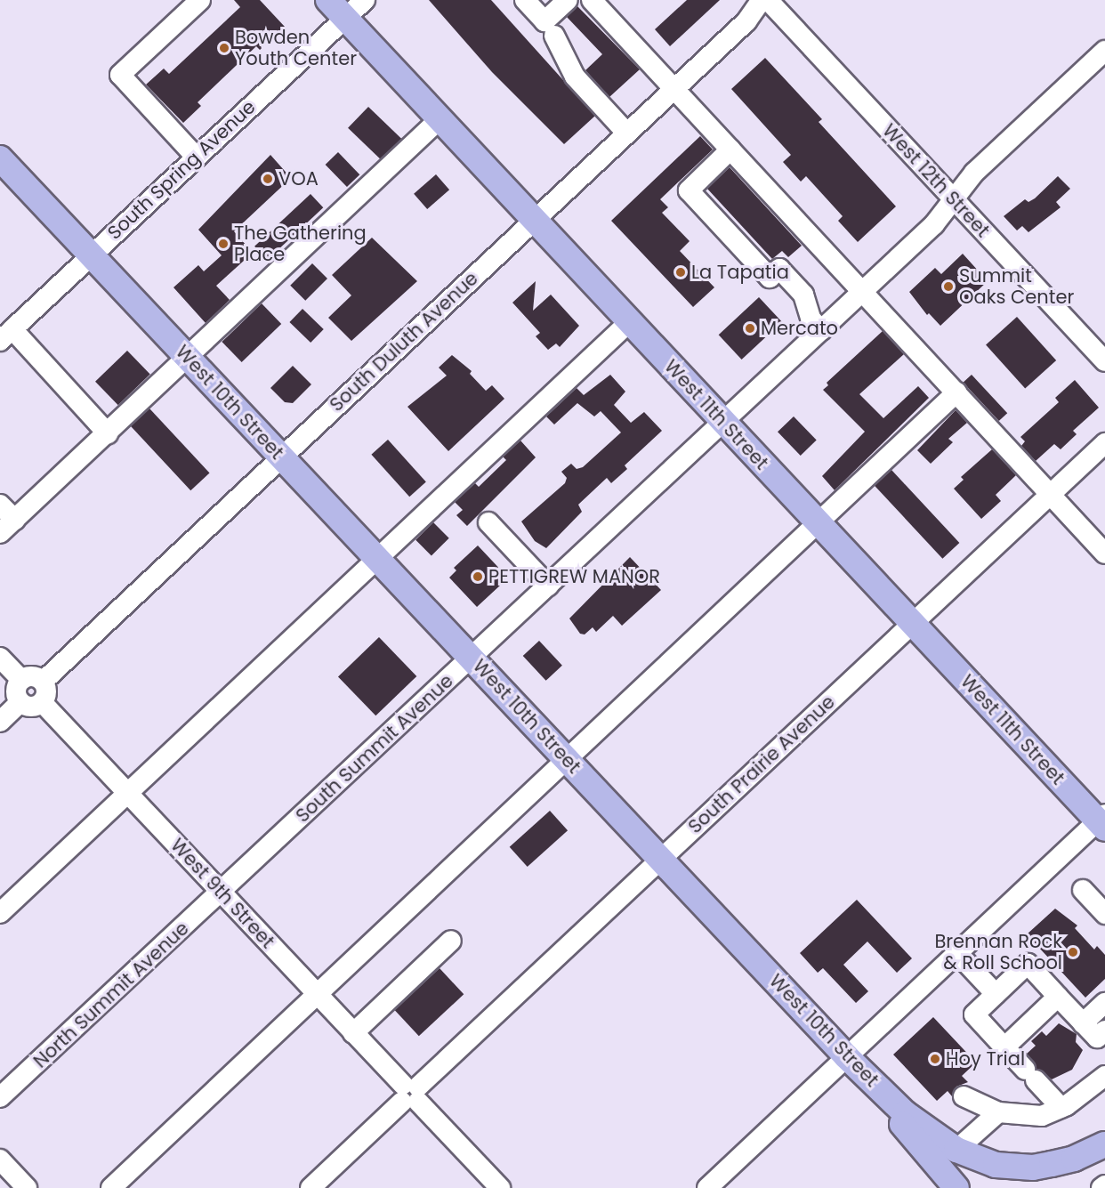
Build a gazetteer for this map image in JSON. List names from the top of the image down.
{
  "streets": {
    "main road": ["West 10th Street", "West 11th Street"],
    "street": [
      "South Spring Avenue",
      "West 12th Street",
      "South Duluth Avenue",
      "South Summit Avenue",
      "South Prairie Avenue",
      "West 9th Street",
      "North Summit Avenue"
    ]
  },
  "crossings": [
    ["South Spring Avenue", "West 10th Street"],
    ["South Spring Avenue", "West 11th Street"],
    ["West 12th Street", "South Summit Avenue"],
    ["South Duluth Avenue", "West 10th Street"],
    ["South Duluth Avenue", "West 11th Street"],
    ["South Duluth Avenue", "West 9th Street"],
    ["West 10th Street", "South Summit Avenue"],
    ["West 10th Street", "South Prairie Avenue"],
    ["West 11th Street", "South Summit Avenue"],
    ["West 11th Street", "South Prairie Avenue"],
    ["South Summit Avenue", "West 9th Street"],
    ["South Summit Avenue", "North Summit Avenue"],
    ["South Prairie Avenue", "West 9th Street"],
    ["West 9th Street", "North Summit Avenue"]
  ],
  "places": [
    "Bowden Youth Center",
    "VOA",
    "The Gathering Place",
    "La Tapatia",
    "Summit Oaks Center",
    "Mercato",
    "PETTIGREW MANOR",
    "Brennan Rock & Roll School",
    "Hoy Trial"
  ]
}
